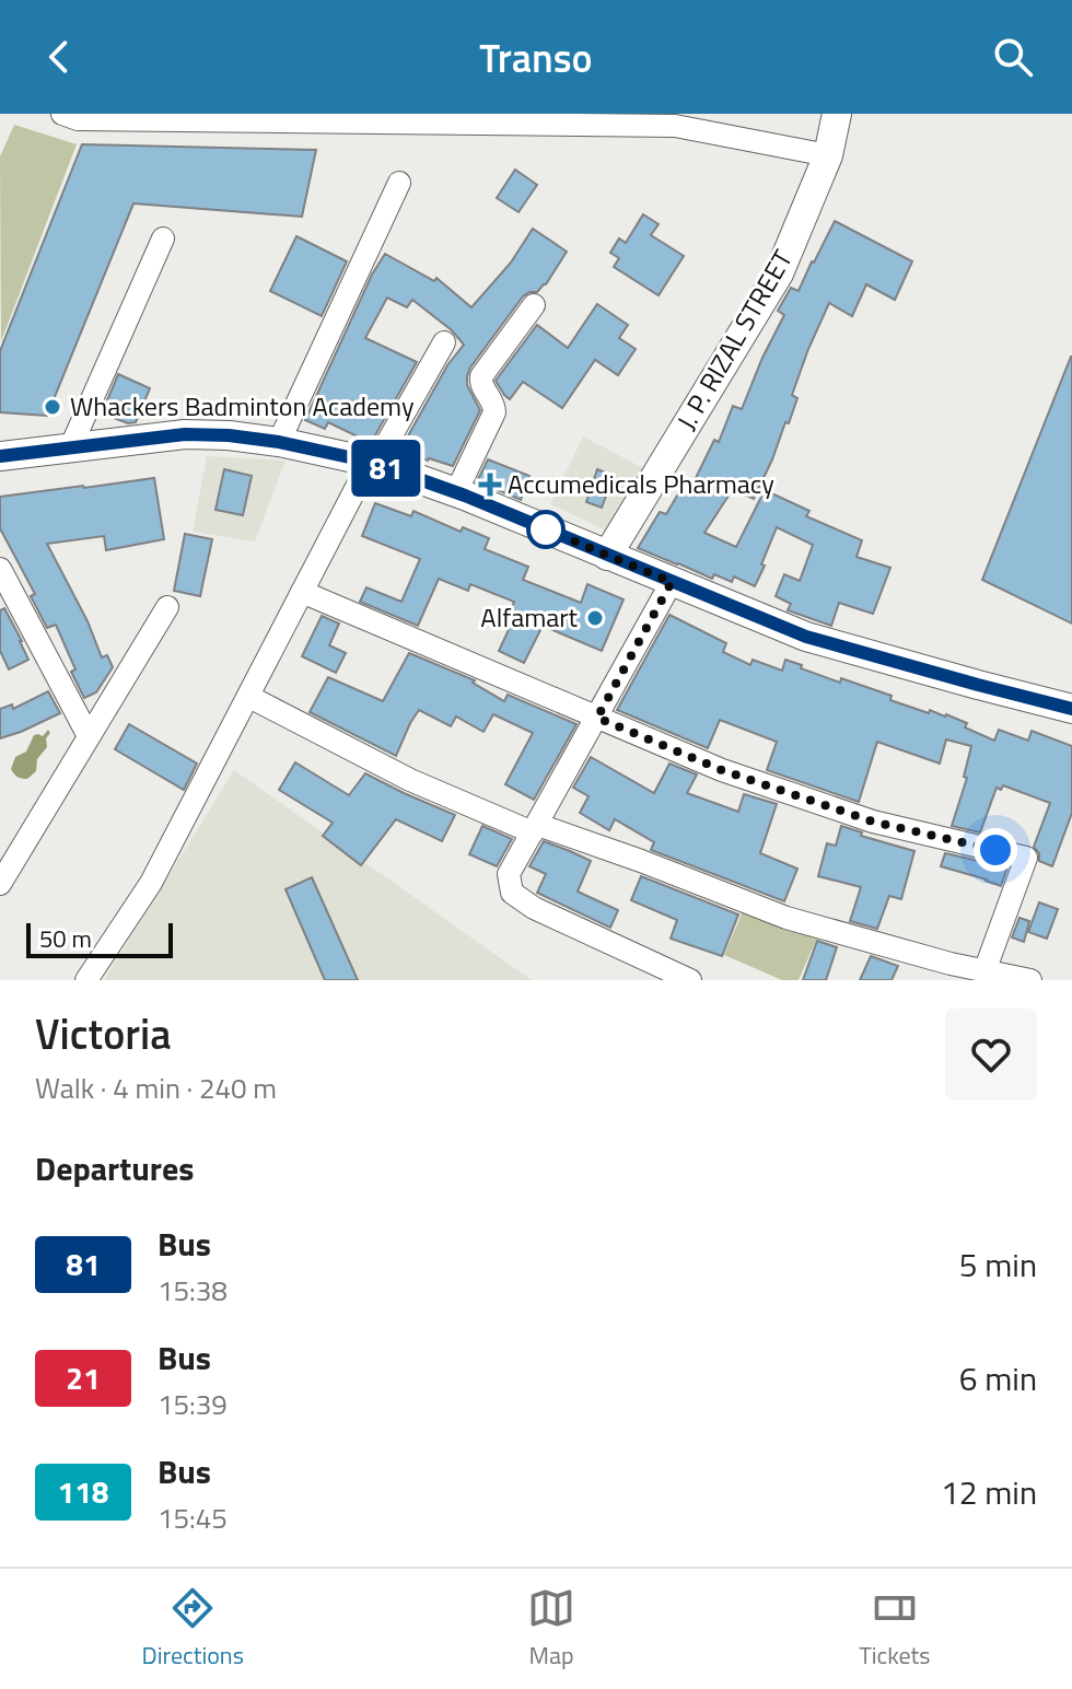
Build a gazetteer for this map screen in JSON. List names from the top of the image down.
{
  "streets": {
    "main road": ["J. P. RIZAL STREET"]
  },
  "places": {
    "other": ["Whackers Badminton Academy", "Alfamart"],
    "health": ["Accumedicals Pharmacy"]
  },
  "lines": ["bus line 81"],
  "scale_bar": "50 m",
  "page": {
    "header": "Transo",
    "on_map": "81",
    "scale": "50 m",
    "heading": [
      ["Victoria", "Walk · 4 min · 240 m"],
      "Departures"
    ],
    "list": [
      {
        "mark": "81",
        "name": "Bus",
        "note": "15:38",
        "value": "5 min"
      },
      {
        "mark": "21",
        "name": "Bus",
        "note": "15:39",
        "value": "6 min"
      },
      {
        "mark": "118",
        "name": "Bus",
        "note": "15:45",
        "value": "12 min"
      }
    ],
    "tabs": ["Directions", "Map", "Tickets"]
  }
}
